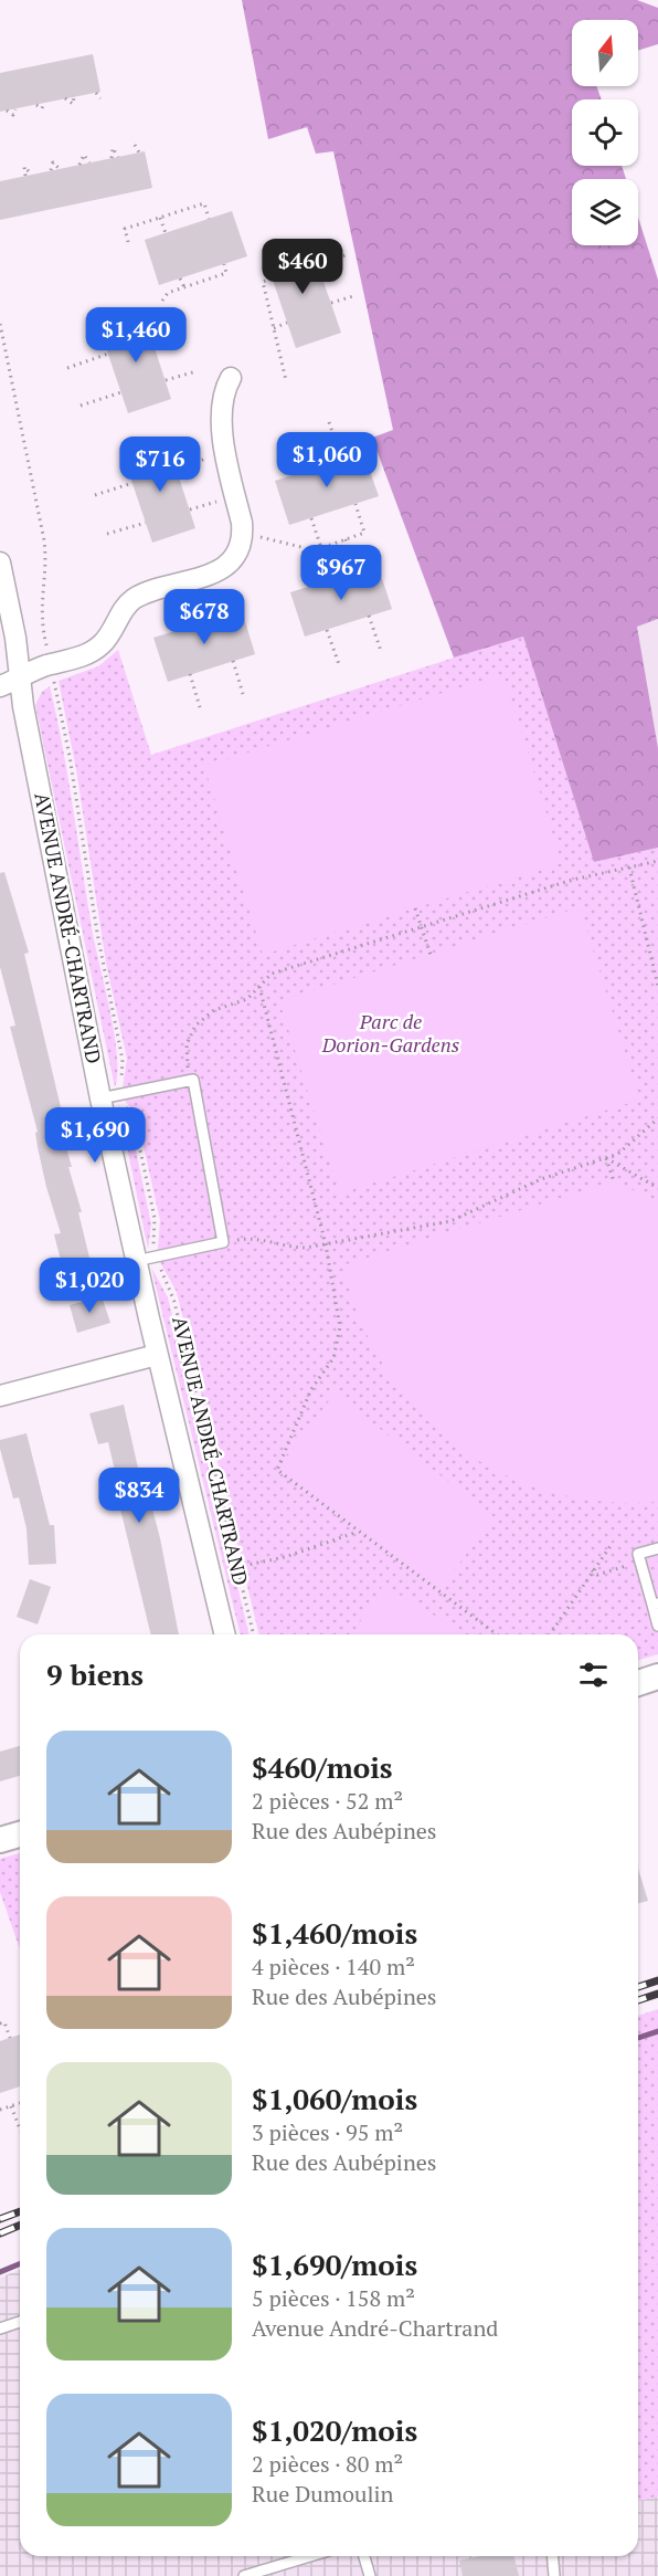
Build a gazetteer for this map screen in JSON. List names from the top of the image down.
{
  "streets": {
    "street": ["AVENUE ANDRÉ-CHARTRAND"]
  },
  "parks": ["Parc de Dorion-Gardens"],
  "north": "top",
  "page": {
    "price": [
      "$460",
      "$1,460",
      "$1,060",
      "$716",
      "$967",
      "$678",
      "$1,690",
      "$1,020",
      "$834"
    ],
    "heading": "9 biens",
    "list": [
      {
        "name": "$460/mois",
        "note": "2 pièces · 52 m² · Rue des Aubépines"
      },
      {
        "name": "$1,460/mois",
        "note": "4 pièces · 140 m² · Rue des Aubépines"
      },
      {
        "name": "$1,060/mois",
        "note": "3 pièces · 95 m² · Rue des Aubépines"
      },
      {
        "name": "$1,690/mois",
        "note": "5 pièces · 158 m² · Avenue André-Chartrand"
      },
      {
        "name": "$1,020/mois",
        "note": "2 pièces · 80 m² · Rue Dumoulin"
      }
    ]
  }
}
